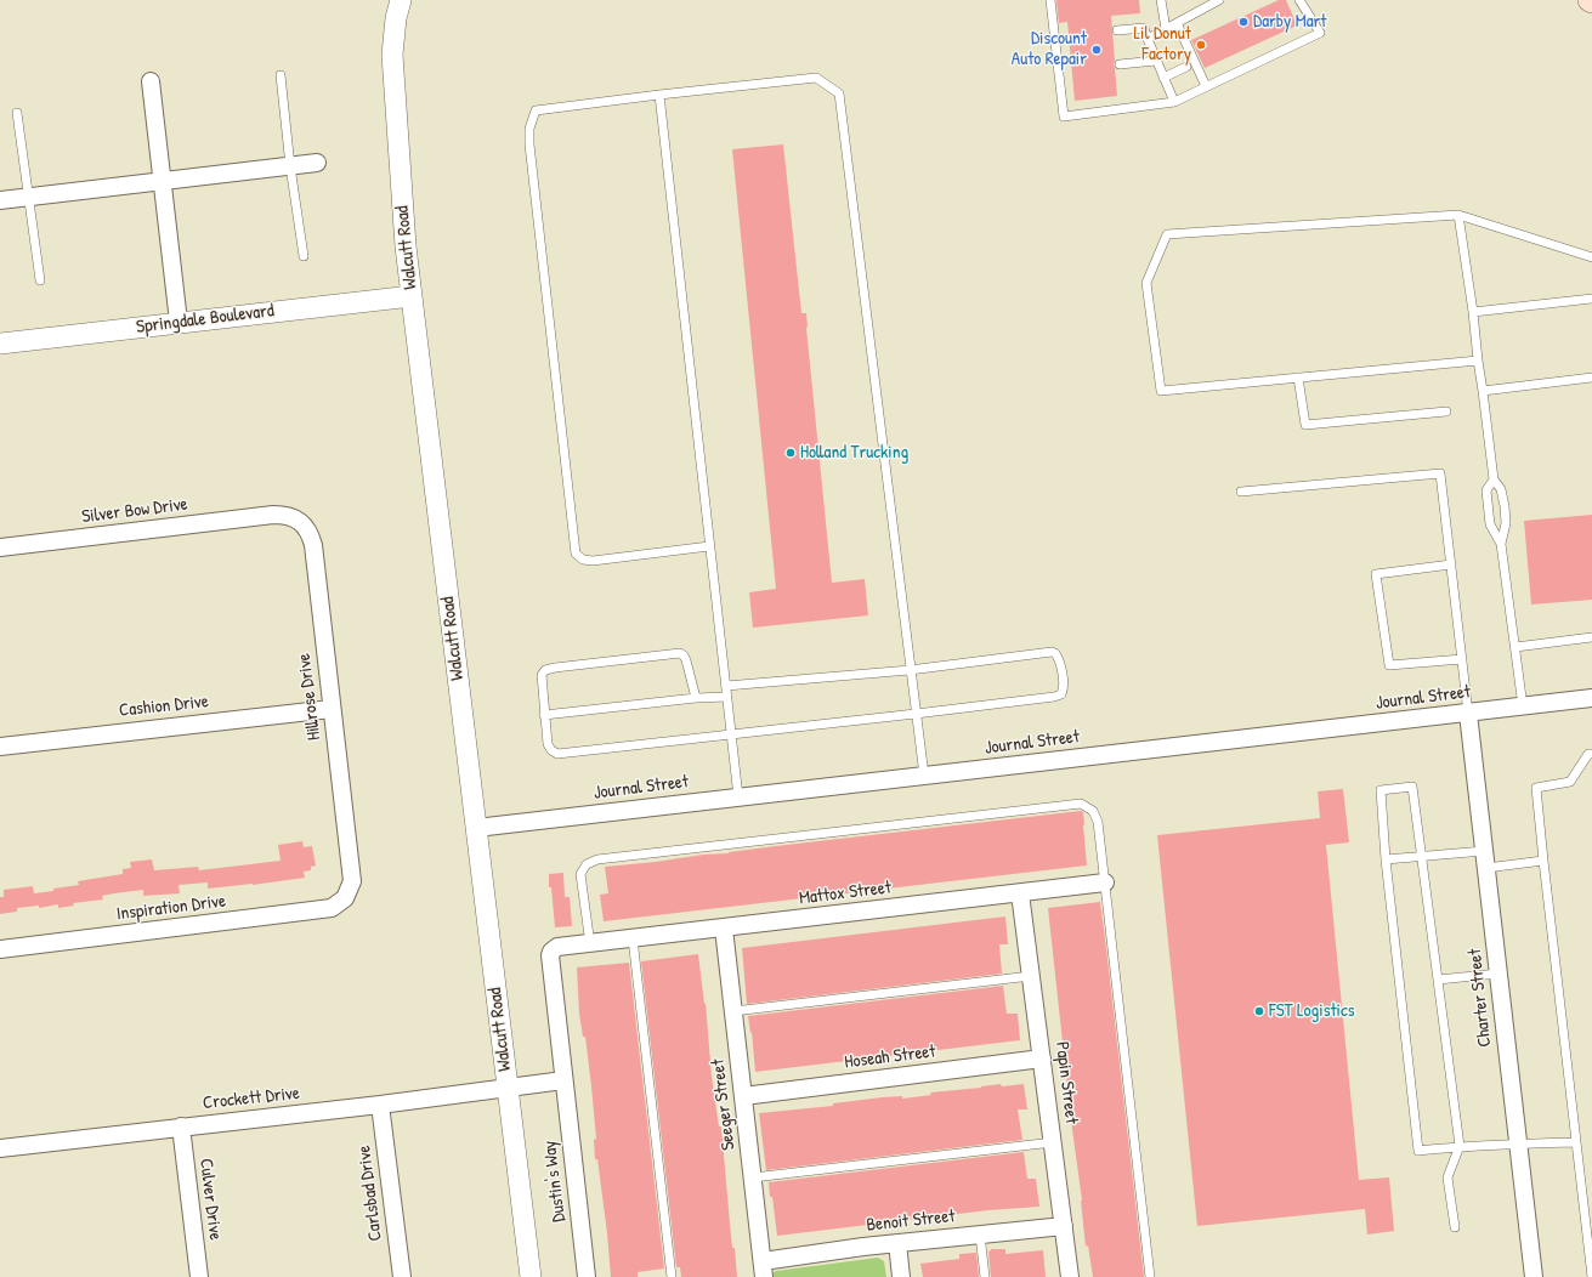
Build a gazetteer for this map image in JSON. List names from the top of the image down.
{
  "streets": {
    "street": [
      "Walcutt Road",
      "Springdale Boulevard",
      "Silver Bow Drive",
      "Hillrose Drive",
      "Journal Street",
      "Cashion Drive",
      "Mattox Street",
      "Inspiration Drive",
      "Charter Street",
      "Hoseah Street",
      "Papin Street",
      "Crockett Drive",
      "Seeger Street",
      "Dustin's Way",
      "Carlsbad Drive",
      "Culver Drive",
      "Benoit Street"
    ]
  },
  "crossings": [
    ["Walcutt Road", "Springdale Boulevard"],
    ["Walcutt Road", "Journal Street"],
    ["Walcutt Road", "Crockett Drive"],
    ["Silver Bow Drive", "Hillrose Drive"],
    ["Hillrose Drive", "Cashion Drive"],
    ["Hillrose Drive", "Inspiration Drive"],
    ["Journal Street", "Charter Street"],
    ["Mattox Street", "Papin Street"],
    ["Mattox Street", "Seeger Street"],
    ["Mattox Street", "Dustin's Way"],
    ["Hoseah Street", "Papin Street"],
    ["Hoseah Street", "Seeger Street"],
    ["Papin Street", "Benoit Street"],
    ["Crockett Drive", "Carlsbad Drive"],
    ["Crockett Drive", "Culver Drive"],
    ["Seeger Street", "Benoit Street"]
  ],
  "places": [
    "Darby Mart",
    "Lil Donut Factory",
    "Discount Auto Repair",
    "Holland Trucking",
    "FST Logistics"
  ]
}
